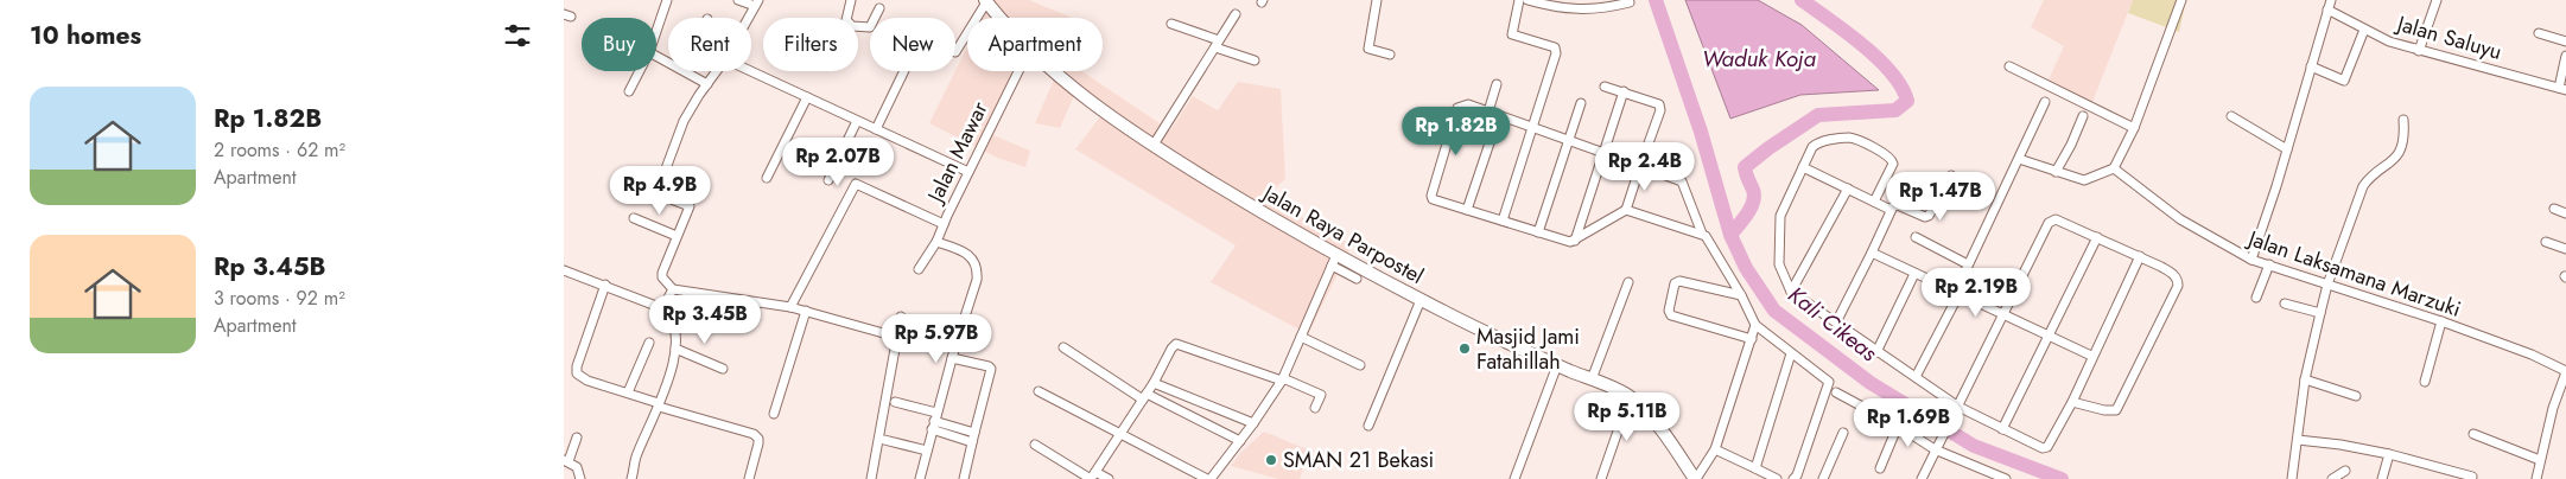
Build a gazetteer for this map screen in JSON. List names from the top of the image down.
{
  "streets": {
    "main road": ["Jalan Raya Parpostel"],
    "street": ["Jalan Saluyu", "Jalan Mawar", "Jalan Laksamana Marzuki"]
  },
  "water": ["Waduk Koja", "Kali Cikeas"],
  "places": ["Masjid Jami Fatahillah", "SMAN 21 Bekasi"],
  "page": {
    "heading": "10 homes",
    "chip": [
      "Buy",
      "Rent",
      "Filters",
      "New",
      "Apartment"
    ],
    "list": [
      {
        "name": "Rp 1.82B",
        "note": "2 rooms · 62 m² · Apartment"
      },
      {
        "name": "Rp 3.45B",
        "note": "3 rooms · 92 m² · Apartment"
      }
    ],
    "price": [
      "Rp 1.82B",
      "Rp 2.07B",
      "Rp 2.4B",
      "Rp 4.9B",
      "Rp 1.47B",
      "Rp 2.19B",
      "Rp 3.45B",
      "Rp 5.97B",
      "Rp 5.11B",
      "Rp 1.69B"
    ]
  }
}
